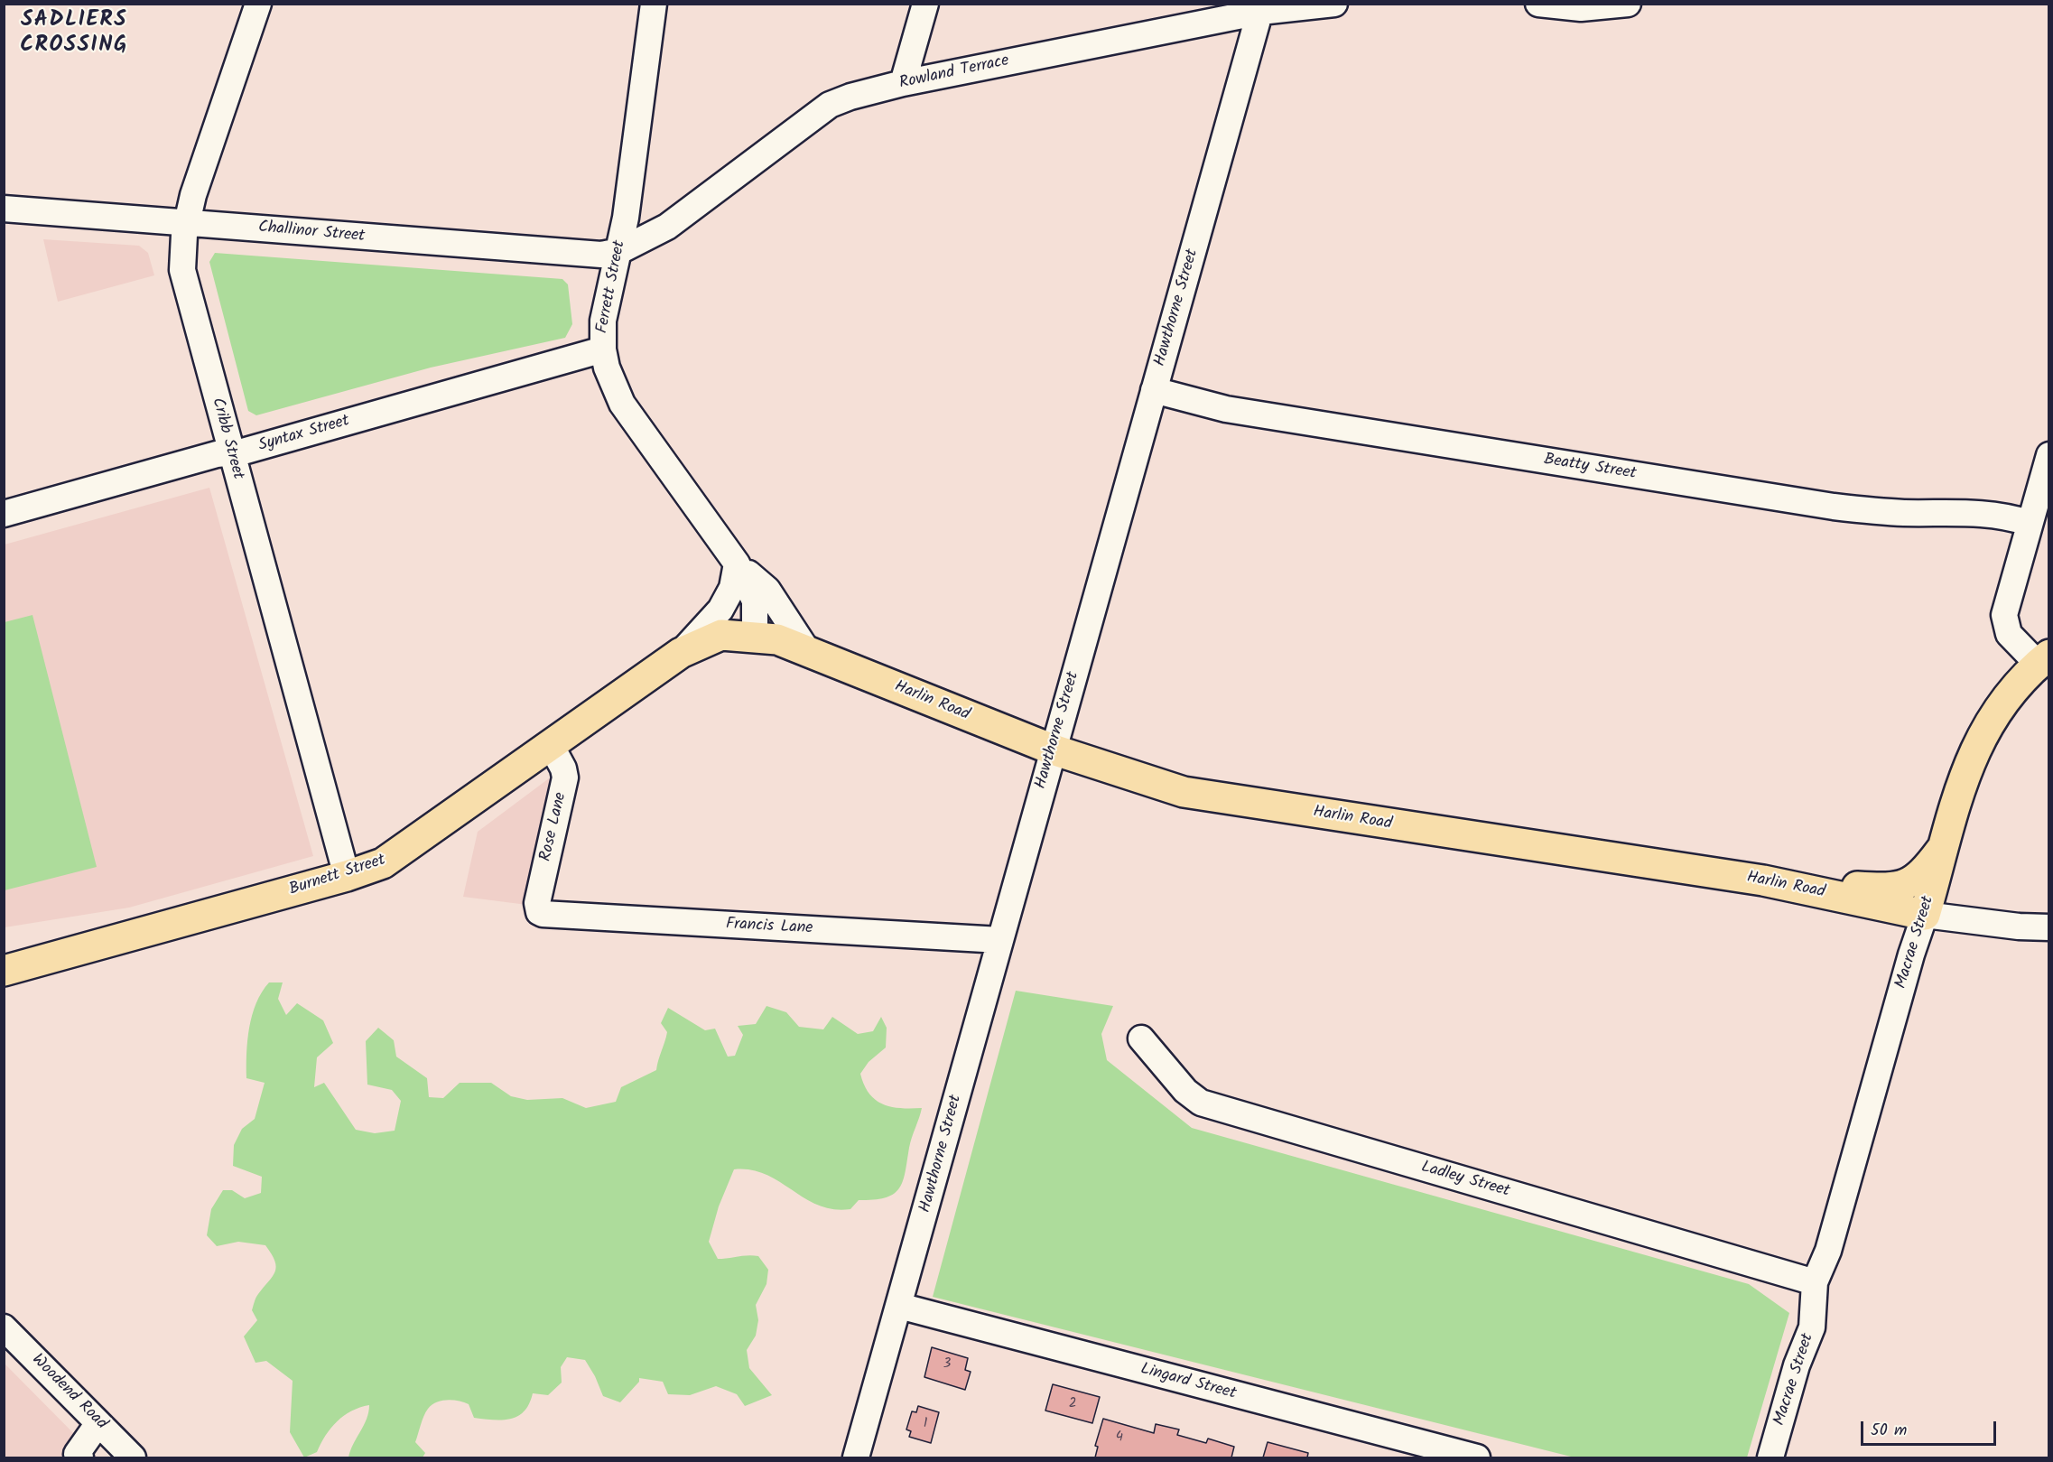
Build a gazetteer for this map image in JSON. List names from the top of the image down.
{
  "streets": {
    "main road": ["Harlin Road", "Burnett Street", "Macrae Street"],
    "street": [
      "Rowland Terrace",
      "Challinor Street",
      "Ferrett Street",
      "Hawthorne Street",
      "Syntax Street",
      "Cribb Street",
      "Beatty Street",
      "Rose Lane",
      "Francis Lane",
      "Ladley Street",
      "Lingard Street",
      "Woodend Road"
    ]
  },
  "crossings": [
    ["Rowland Terrace", "Challinor Street"],
    ["Rowland Terrace", "Ferrett Street"],
    ["Rowland Terrace", "Hawthorne Street"],
    ["Challinor Street", "Ferrett Street"],
    ["Challinor Street", "Cribb Street"],
    ["Ferrett Street", "Syntax Street"],
    ["Ferrett Street", "Harlin Road"],
    ["Hawthorne Street", "Beatty Street"],
    ["Hawthorne Street", "Harlin Road"],
    ["Hawthorne Street", "Francis Lane"],
    ["Hawthorne Street", "Lingard Street"],
    ["Syntax Street", "Cribb Street"],
    ["Cribb Street", "Burnett Street"],
    ["Beatty Street", "Macrae Street"],
    ["Harlin Road", "Burnett Street"],
    ["Harlin Road", "Macrae Street"],
    ["Rose Lane", "Burnett Street"],
    ["Rose Lane", "Francis Lane"],
    ["Macrae Street", "Ladley Street"]
  ],
  "districts": ["SADLIERS CROSSING"],
  "house_numbers": [
    "3",
    "2",
    "1",
    "4"
  ],
  "scale_bar": "50 m"
}
